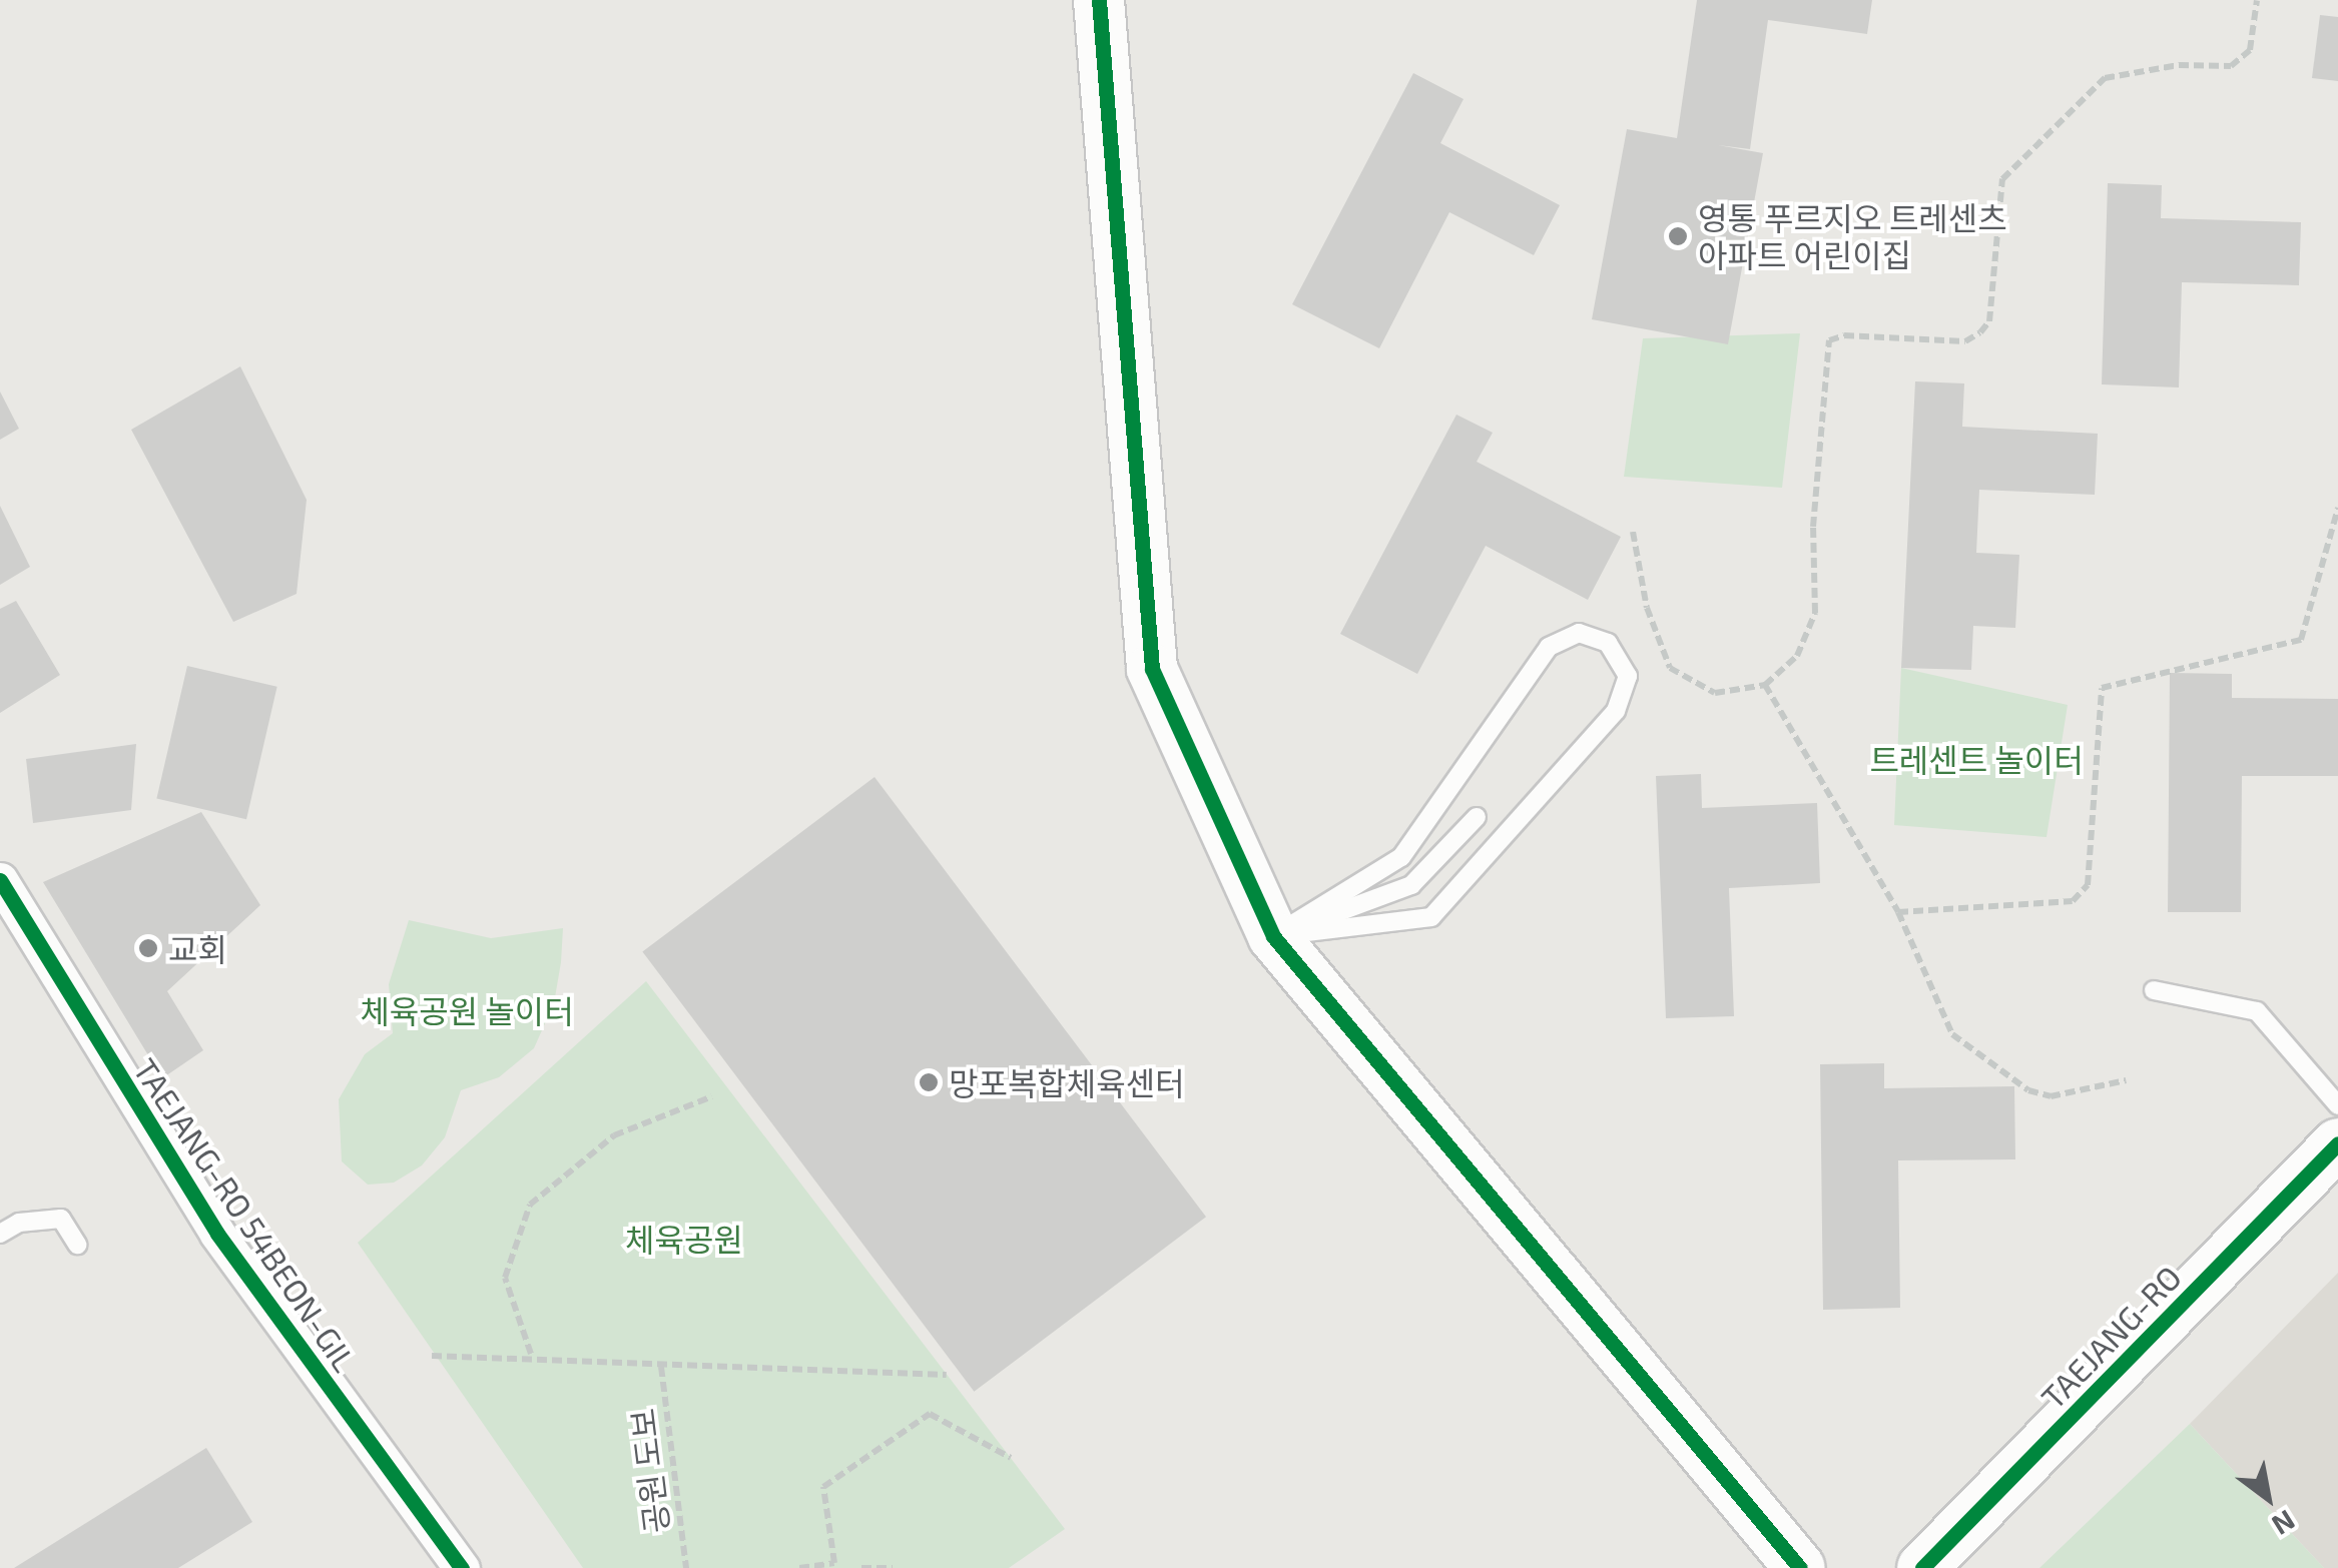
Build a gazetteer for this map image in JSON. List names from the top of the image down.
{
  "streets": {
    "street": ["TAEJANG-RO 54BEON-GIL", "TAEJANG-RO"],
    "path": ["공원 도보"]
  },
  "parks": ["트레센트 놀이터", "체육공원 놀이터", "체육공원"],
  "places": ["영통 푸르지오 트레센츠 아파트 어린이집", "교회", "망포복합체육센터"],
  "north": "bottom right"
}
